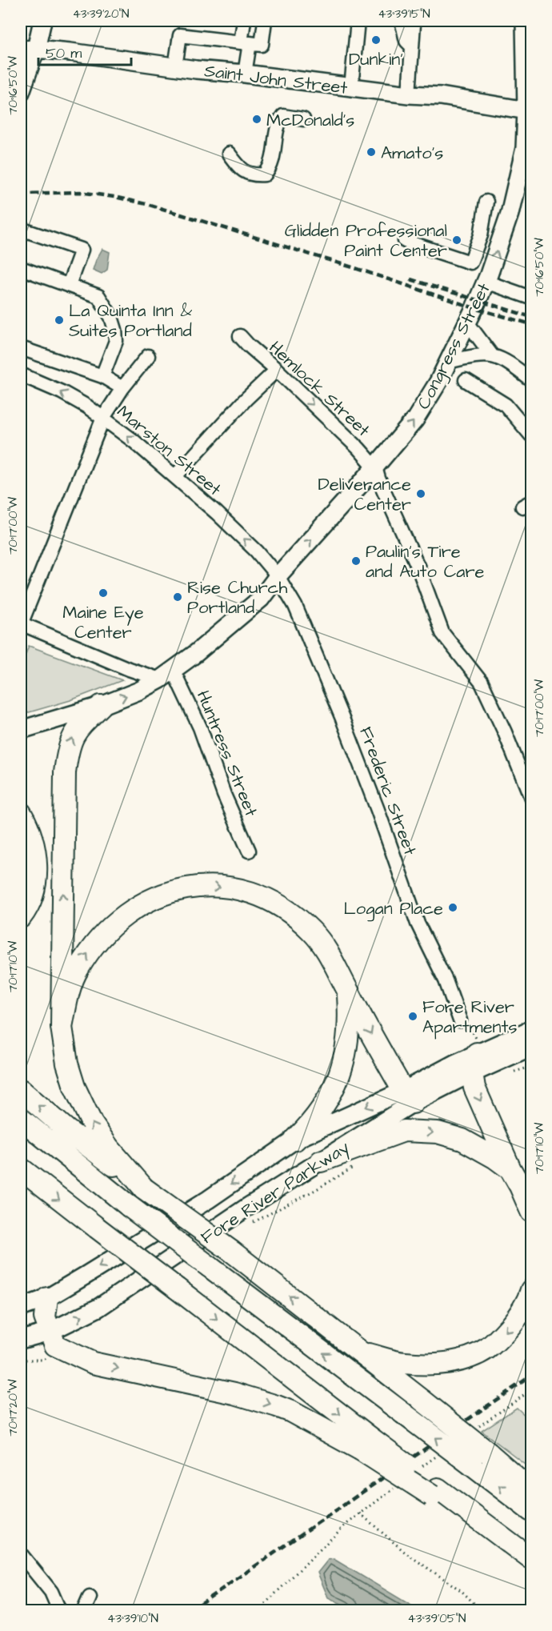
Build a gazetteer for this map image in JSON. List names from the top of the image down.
{
  "streets": {
    "main road": ["Saint John Street", "Congress Street", "Fore River Parkway"],
    "street": [
      "Hemlock Street",
      "Marston Street",
      "Huntress Street",
      "Frederic Street"
    ]
  },
  "crossings": [
    ["Saint John Street", "Congress Street"],
    ["Congress Street", "Hemlock Street"],
    ["Congress Street", "Marston Street"],
    ["Congress Street", "Huntress Street"],
    ["Congress Street", "Frederic Street"],
    ["Marston Street", "Frederic Street"]
  ],
  "one_way": ["Congress Street"],
  "places": [
    "Dunkin'",
    "McDonald's",
    "Amato's",
    "Glidden Professional Paint Center",
    "La Quinta Inn & Suites Portland",
    "Deliverance Center",
    "Paulin's Tire and Auto Care",
    "Maine Eye Center",
    "Rise Church Portland",
    "Logan Place",
    "Fore River Apartments"
  ],
  "scale_bar": "50 m",
  "coordinates": [
    "43°39'20\"N",
    "43°39'15\"N",
    "70°16'50\"W",
    "70°17'00\"W",
    "70°17'10\"W",
    "70°17'20\"W",
    "43°39'10\"N",
    "43°39'05\"N"
  ]
}
